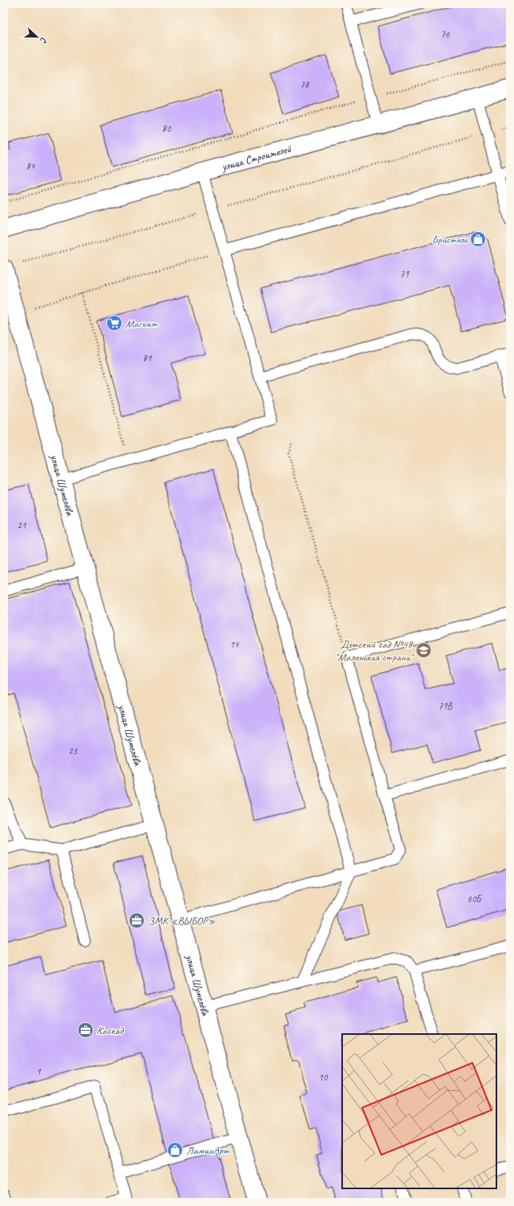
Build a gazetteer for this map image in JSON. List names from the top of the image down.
{
  "streets": {
    "street": ["улица Строителей", "улица Шумелёва"]
  },
  "places": {
    "shop": ["Бристоль", "ЛаминАрт"],
    "supermarket": ["Магнит"],
    "school or university": ["Детский сад №48 \"Маленькая страна\""],
    "office": ["ЗМК «ВЫБОР»", "Каскад"]
  },
  "house_numbers": [
    "76",
    "78",
    "80",
    "84",
    "79",
    "81",
    "21",
    "14",
    "79В",
    "23",
    "60Б",
    "1",
    "10"
  ],
  "north": "right"
}
